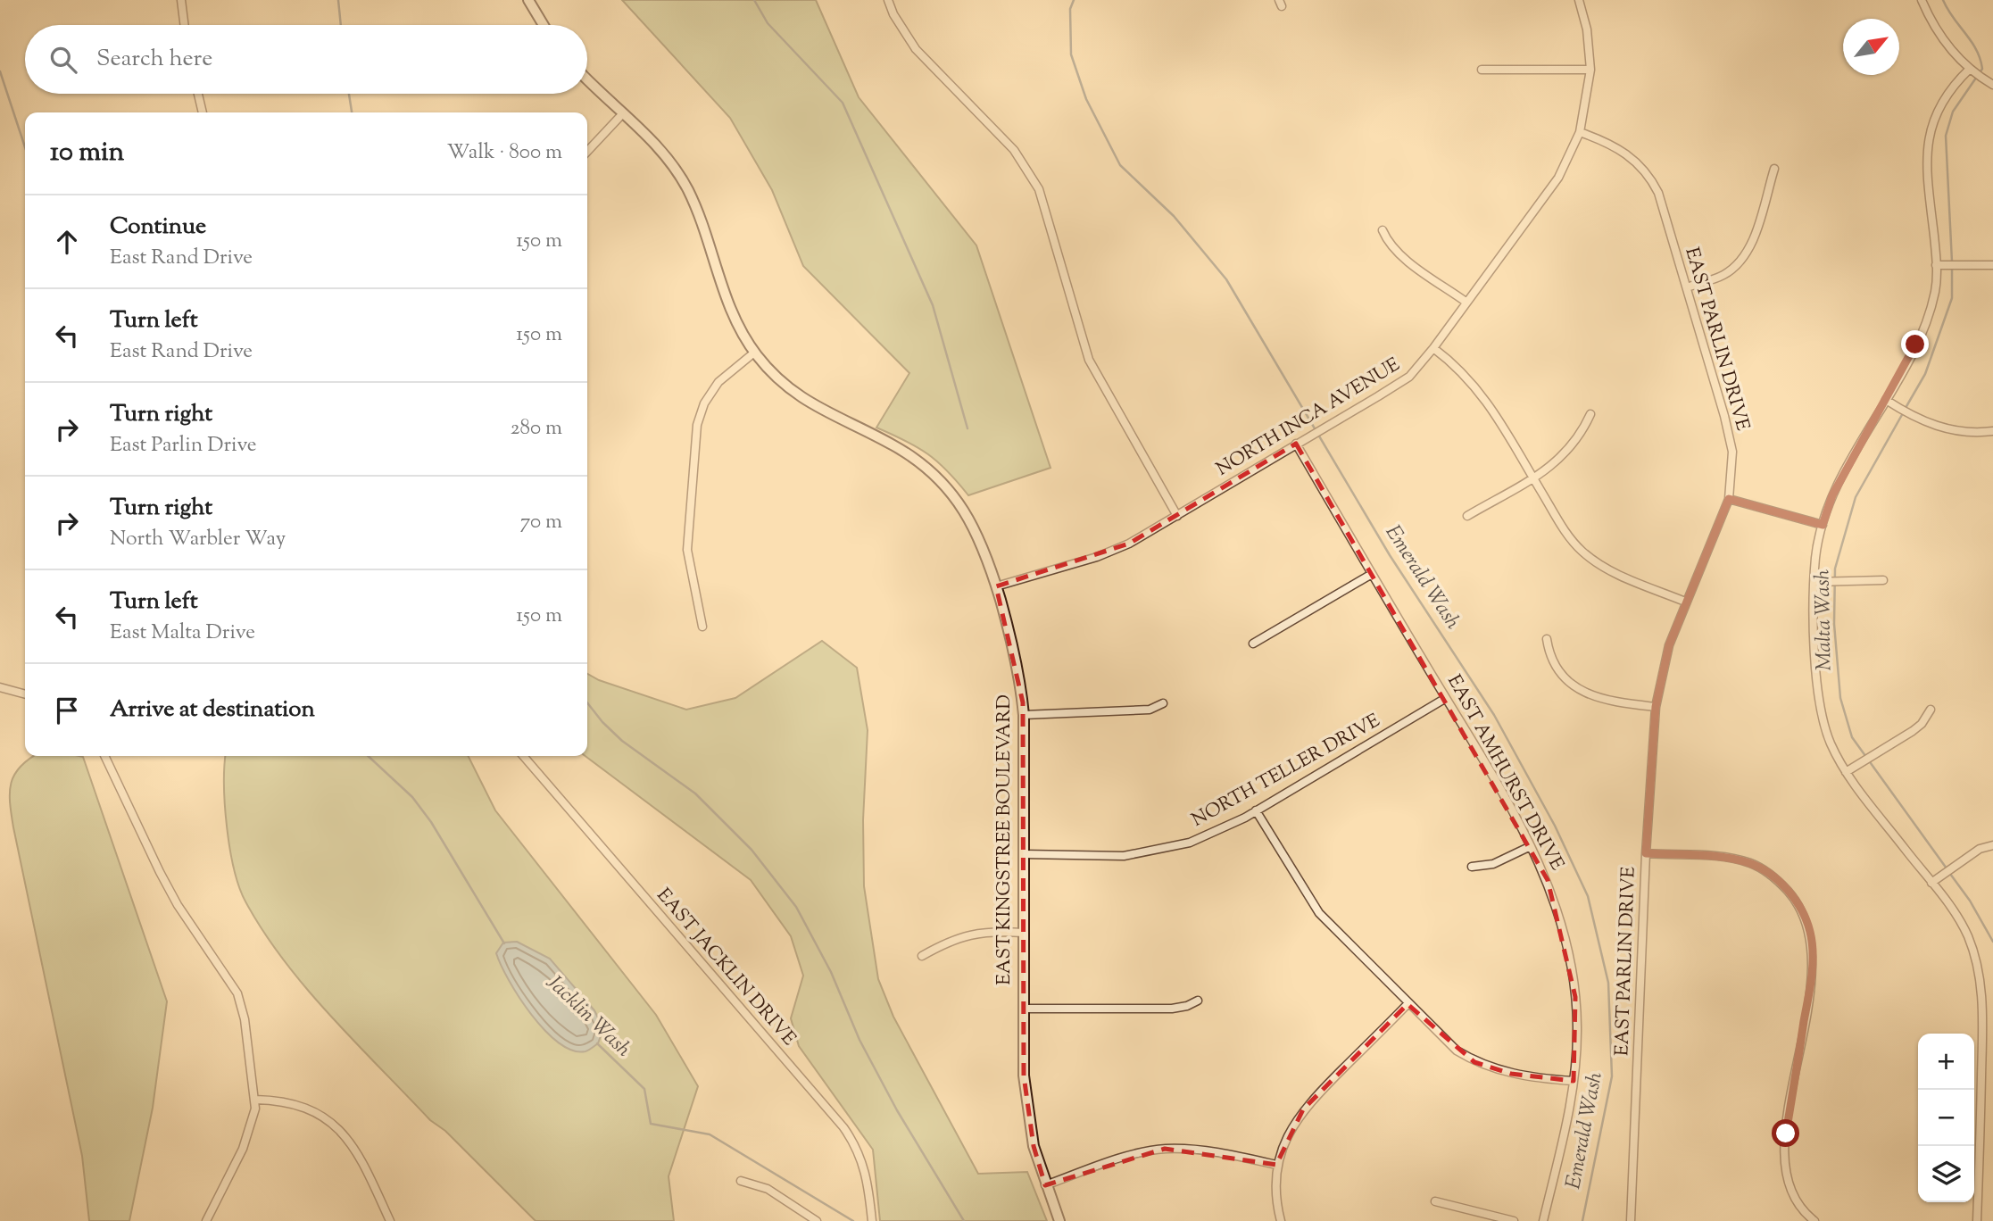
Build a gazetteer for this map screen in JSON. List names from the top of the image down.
{
  "streets": {
    "street": [
      "EAST PARLIN DRIVE",
      "NORTH INCA AVENUE",
      "NORTH TELLER DRIVE",
      "EAST AMHURST DRIVE",
      "EAST KINGSTREE BOULEVARD",
      "EAST JACKLIN DRIVE"
    ]
  },
  "crossings": [
    ["EAST PARLIN DRIVE", "NORTH INCA AVENUE"],
    ["NORTH INCA AVENUE", "EAST AMHURST DRIVE"],
    ["NORTH INCA AVENUE", "EAST KINGSTREE BOULEVARD"],
    ["NORTH TELLER DRIVE", "EAST AMHURST DRIVE"],
    ["NORTH TELLER DRIVE", "EAST KINGSTREE BOULEVARD"]
  ],
  "water": ["Emerald Wash", "Malta Wash", "Jacklin Wash"],
  "north": "top right",
  "page": {
    "search": "Search here",
    "heading": ["10 min", "Walk · 800 m"],
    "list": [
      ["Continue", "East Rand Drive", "150 m"],
      ["Turn left", "East Rand Drive", "150 m"],
      ["Turn right", "East Parlin Drive", "280 m"],
      ["Turn right", "North Warbler Way", "70 m"],
      ["Turn left", "East Malta Drive", "150 m"],
      "Arrive at destination"
    ],
    "map_buttons": ["+", "−"]
  }
}
